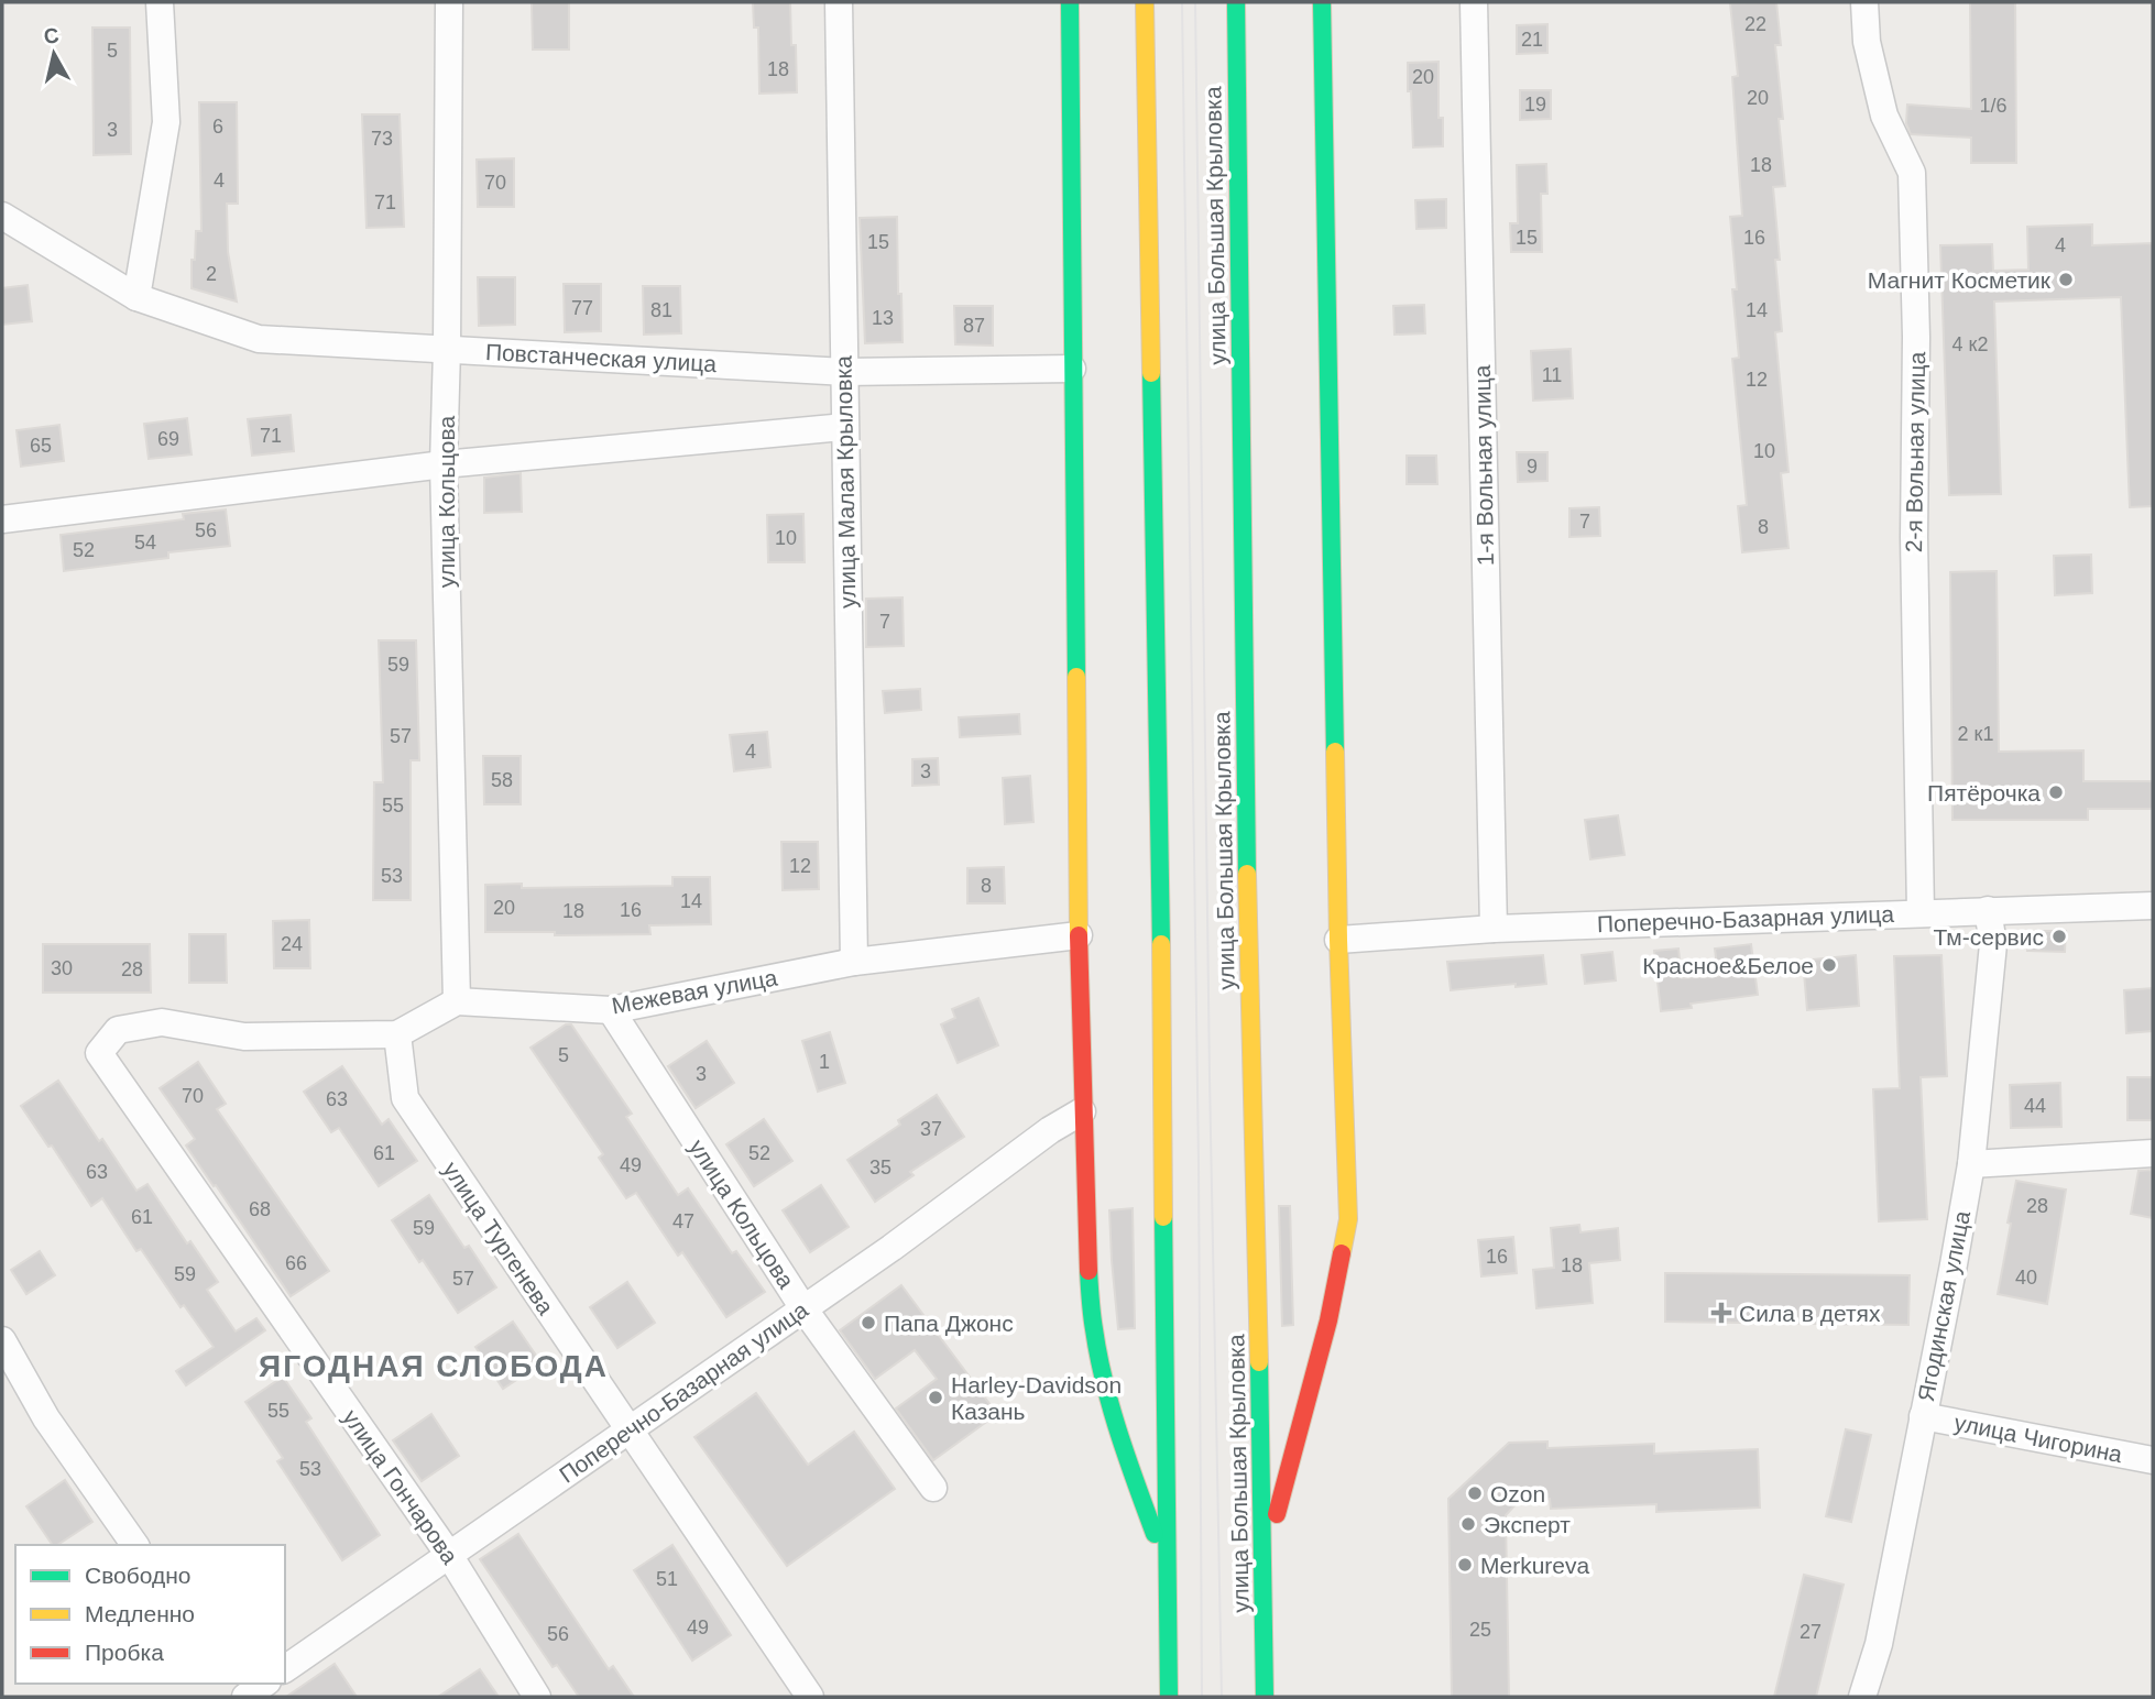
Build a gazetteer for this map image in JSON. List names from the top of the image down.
{
  "streets": {
    "main road": ["улица Большая Крыловка"],
    "street": [
      "Повстанческая улица",
      "2-я Вольная улица",
      "1-я Вольная улица",
      "улица Малая Крыловка",
      "улица Кольцова",
      "Поперечно-Базарная улица",
      "Межевая улица",
      "улица Тургенева",
      "Ягодинская улица",
      "улица Чигорина",
      "улица Гончарова"
    ]
  },
  "crossings": [
    ["Повстанческая улица", "улица Малая Крыловка"],
    ["Повстанческая улица", "улица Кольцова"],
    ["2-я Вольная улица", "Поперечно-Базарная улица"],
    ["1-я Вольная улица", "Поперечно-Базарная улица"],
    ["улица Малая Крыловка", "Межевая улица"],
    ["улица Кольцова", "Поперечно-Базарная улица"],
    ["улица Кольцова", "Межевая улица"],
    ["Поперечно-Базарная улица", "улица Тургенева"],
    ["Поперечно-Базарная улица", "Ягодинская улица"],
    ["Поперечно-Базарная улица", "улица Гончарова"],
    ["улица Тургенева", "улица Гончарова"],
    ["Ягодинская улица", "улица Чигорина"]
  ],
  "districts": ["ЯГОДНАЯ СЛОБОДА"],
  "places": {
    "other": [
      "Магнит Косметик",
      "Пятёрочка",
      "Тм-сервис",
      "Красное&Белое",
      "Папа Джонс",
      "Harley-Davidson Казань",
      "Ozon",
      "Эксперт",
      "Merkureva"
    ],
    "health": ["Сила в детях"]
  },
  "house_numbers": [
    "22",
    "21",
    "5",
    "18",
    "20",
    "20",
    "19",
    "1/6",
    "6",
    "3",
    "73",
    "18",
    "4",
    "70",
    "71",
    "15",
    "16",
    "15",
    "4",
    "2",
    "77",
    "81",
    "14",
    "13",
    "87",
    "4 к2",
    "11",
    "12",
    "71",
    "69",
    "65",
    "10",
    "9",
    "7",
    "8",
    "56",
    "10",
    "54",
    "52",
    "7",
    "59",
    "2 к1",
    "57",
    "4",
    "3",
    "58",
    "55",
    "12",
    "53",
    "8",
    "14",
    "20",
    "16",
    "18",
    "24",
    "30",
    "28",
    "5",
    "1",
    "3",
    "70",
    "63",
    "44",
    "37",
    "61",
    "52",
    "49",
    "35",
    "63",
    "28",
    "68",
    "61",
    "47",
    "59",
    "16",
    "66",
    "18",
    "59",
    "40",
    "57",
    "55",
    "53",
    "51",
    "49",
    "25",
    "27",
    "56"
  ],
  "legend": ["Свободно", "Медленно", "Пробка"],
  "north": "top"
}
